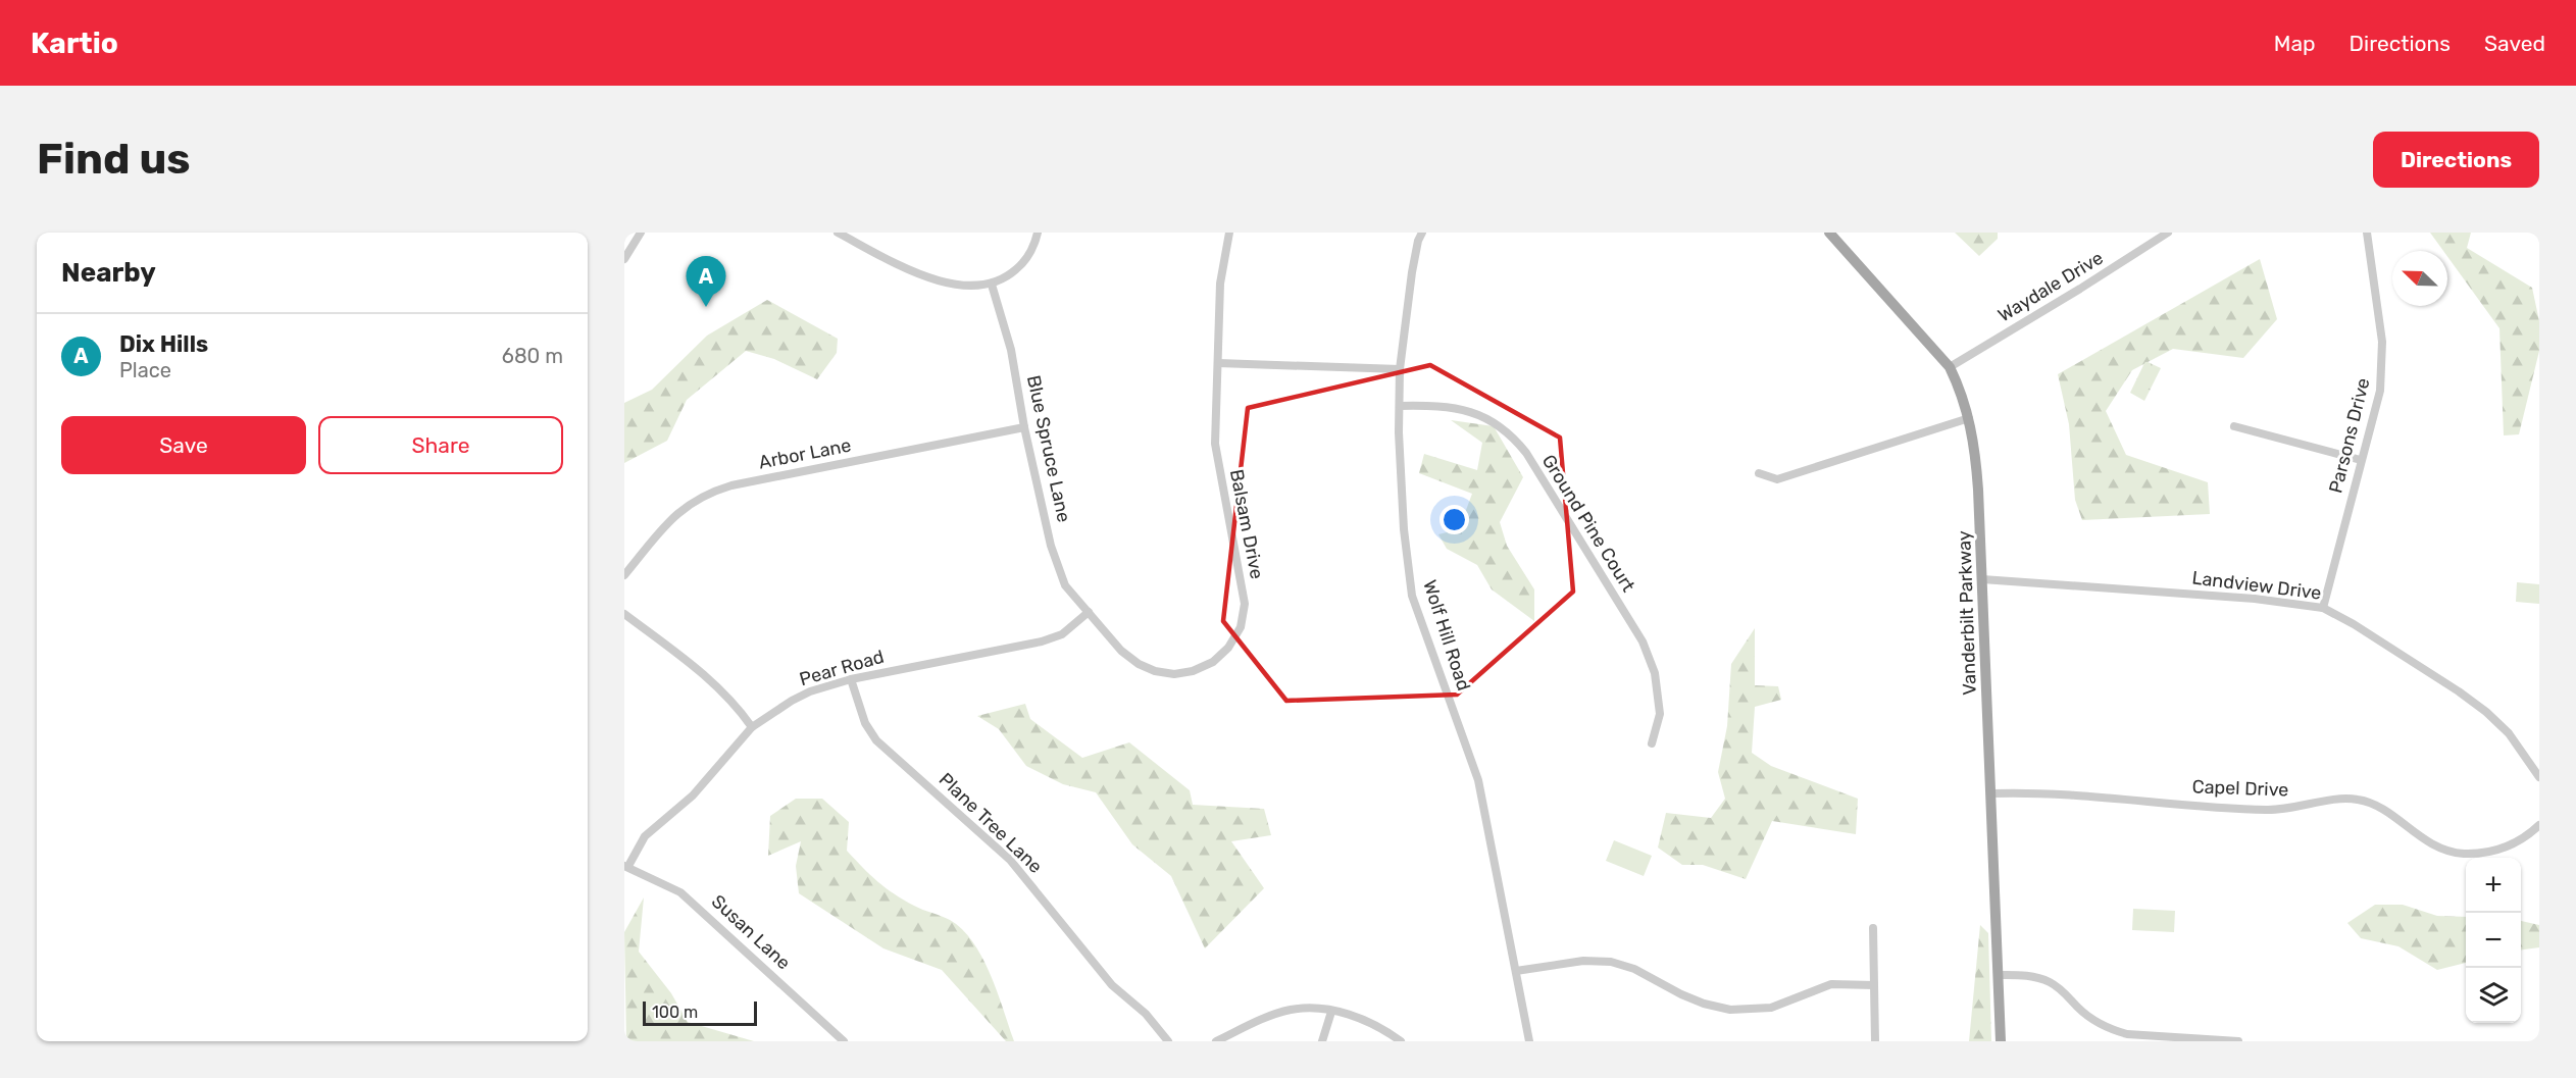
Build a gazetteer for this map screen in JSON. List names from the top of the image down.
{
  "streets": {
    "main road": ["Vanderbilt Parkway"],
    "street": [
      "Waydale Drive",
      "Parsons Drive",
      "Blue Spruce Lane",
      "Arbor Lane",
      "Ground Pine Court",
      "Balsam Drive",
      "Landview Drive",
      "Wolf Hill Road",
      "Pear Road",
      "Capel Drive",
      "Plane Tree Lane",
      "Susan Lane"
    ]
  },
  "crossings": [
    ["Waydale Drive", "Vanderbilt Parkway"],
    ["Parsons Drive", "Landview Drive"],
    ["Blue Spruce Lane", "Arbor Lane"],
    ["Blue Spruce Lane", "Balsam Drive"],
    ["Blue Spruce Lane", "Pear Road"],
    ["Ground Pine Court", "Wolf Hill Road"],
    ["Balsam Drive", "Pear Road"],
    ["Landview Drive", "Vanderbilt Parkway"],
    ["Vanderbilt Parkway", "Capel Drive"],
    ["Pear Road", "Plane Tree Lane"],
    ["Pear Road", "Susan Lane"]
  ],
  "scale_bar": "100 m",
  "north": "top left",
  "page": {
    "header": "Kartio",
    "nav": ["Map", "Directions", "Saved"],
    "buttons": [
      "Directions",
      ["Save", "Share"]
    ],
    "title": "Find us",
    "heading": "Nearby",
    "pins": "A",
    "list": [
      {
        "mark": "A",
        "name": "Dix Hills",
        "note": "Place",
        "value": "680 m"
      }
    ],
    "map_buttons": ["+", "−"],
    "scale": "100 m"
  }
}
